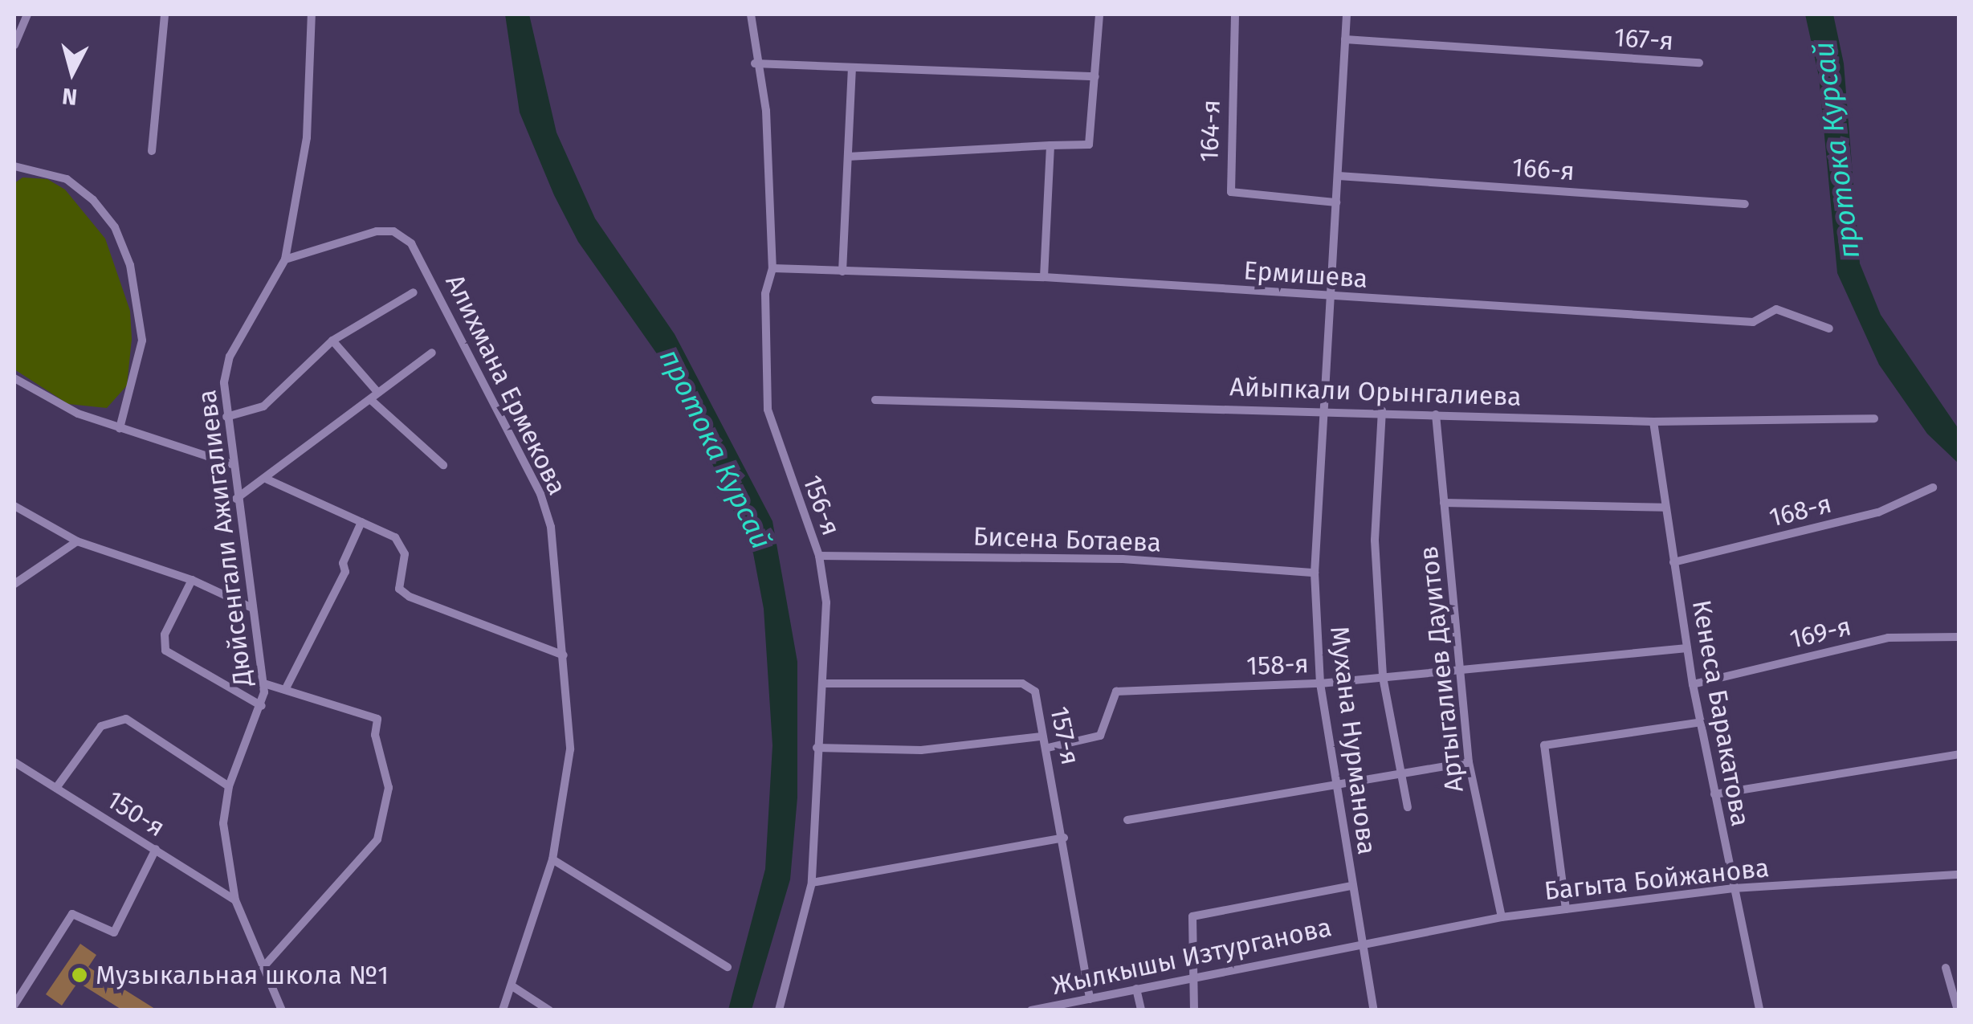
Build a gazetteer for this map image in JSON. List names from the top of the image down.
{
  "streets": {
    "street": [
      "167-я",
      "164-я",
      "166-я",
      "Ермишева",
      "Алихмана Ермекова",
      "Айыпкали Орынгалиева",
      "156-я",
      "168-я",
      "Дюйсенгали Ажигалиева",
      "Бисена Ботаева",
      "169-я",
      "158-я",
      "Артыгалиев Дауитов",
      "Кенеса Баракатова",
      "157-я",
      "Мухана Нурманова",
      "150-я",
      "Багыта Бойжанова",
      "Жылкышы Изтурганова"
    ]
  },
  "crossings": [
    ["167-я", "Мухана Нурманова"],
    ["164-я", "Мухана Нурманова"],
    ["166-я", "Мухана Нурманова"],
    ["Ермишева", "156-я"],
    ["Ермишева", "Мухана Нурманова"],
    ["Алихмана Ермекова", "Дюйсенгали Ажигалиева"],
    ["Айыпкали Орынгалиева", "Артыгалиев Дауитов"],
    ["Айыпкали Орынгалиева", "Кенеса Баракатова"],
    ["Айыпкали Орынгалиева", "Мухана Нурманова"],
    ["156-я", "Бисена Ботаева"],
    ["156-я", "157-я"],
    ["168-я", "Кенеса Баракатова"],
    ["Дюйсенгали Ажигалиева", "150-я"],
    ["Бисена Ботаева", "Мухана Нурманова"],
    ["169-я", "Кенеса Баракатова"],
    ["158-я", "Артыгалиев Дауитов"],
    ["158-я", "Кенеса Баракатова"],
    ["158-я", "157-я"],
    ["158-я", "Мухана Нурманова"],
    ["Артыгалиев Дауитов", "Багыта Бойжанова"],
    ["Кенеса Баракатова", "Багыта Бойжанова"],
    ["157-я", "Жылкышы Изтурганова"],
    ["Мухана Нурманова", "Багыта Бойжанова"],
    ["Мухана Нурманова", "Жылкышы Изтурганова"],
    ["Багыта Бойжанова", "Жылкышы Изтурганова"]
  ],
  "water": ["протока Курсай"],
  "places": ["Музыкальная школа №1"],
  "north": "bottom"
}
